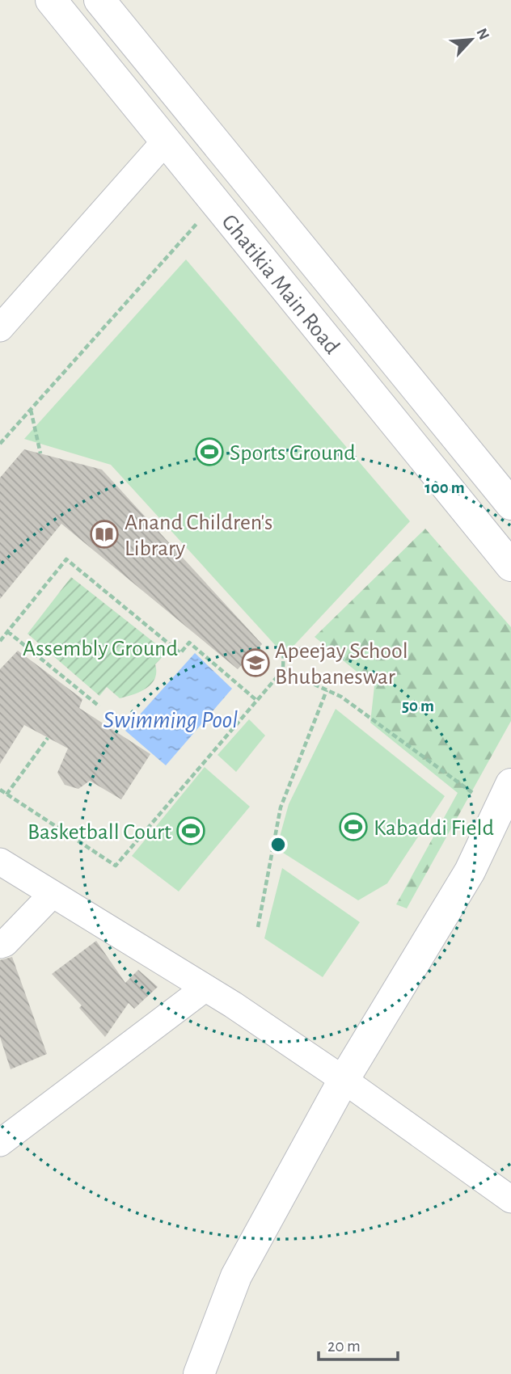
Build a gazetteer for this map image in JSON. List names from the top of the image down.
{
  "streets": {
    "street": ["Ghatikia Main Road"]
  },
  "water": ["Swimming Pool"],
  "parks": ["Assembly Ground"],
  "places": {
    "sports": ["Sports Ground", "Kabaddi Field", "Basketball Court"],
    "library": ["Anand Children's Library"],
    "school or university": ["Apeejay School Bhubaneswar"]
  },
  "scale_bar": "20 m",
  "north": "top right",
  "rings": ["100 m", "50 m"]
}
